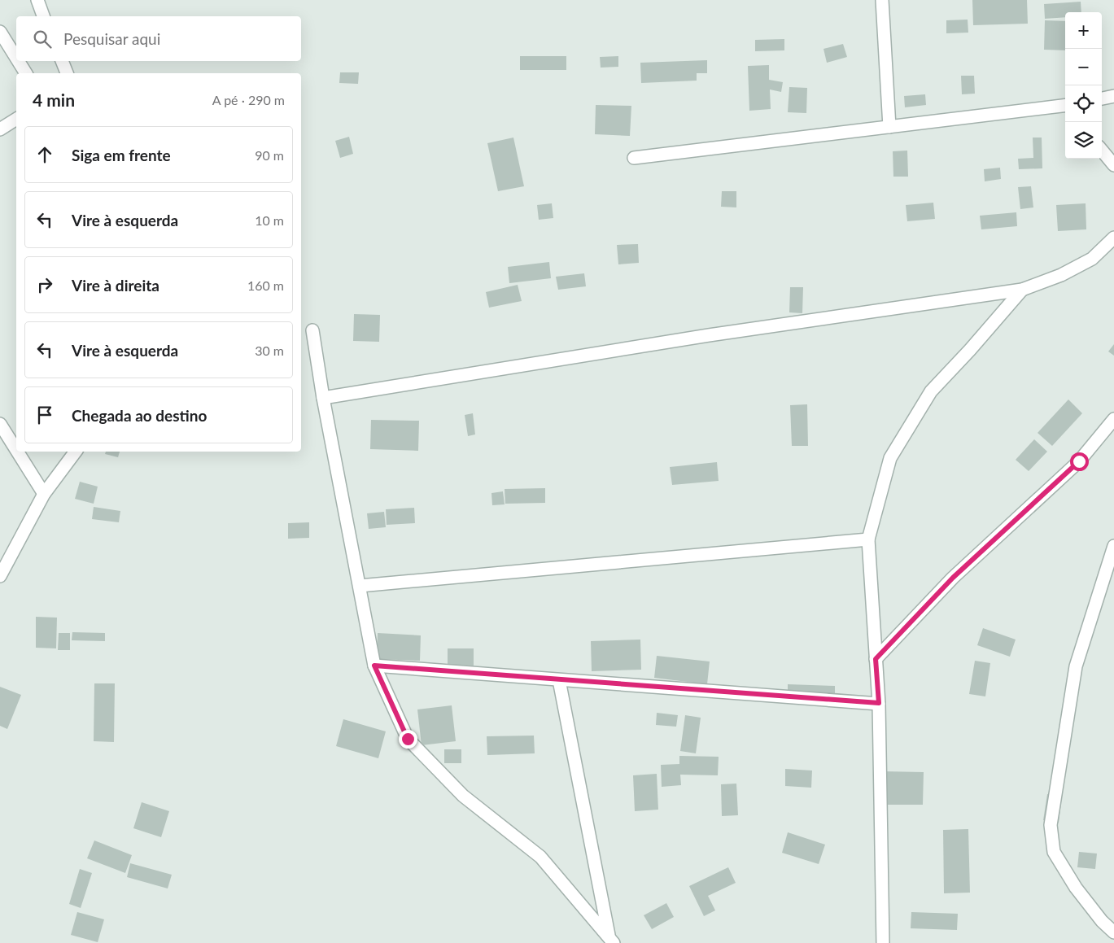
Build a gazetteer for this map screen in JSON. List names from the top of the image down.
{
  "page": {
    "map_buttons": ["+", "−"],
    "search": "Pesquisar aqui",
    "heading": ["4 min", "A pé · 290 m"],
    "list": [
      ["Siga em frente", "90 m"],
      ["Vire à esquerda", "10 m"],
      ["Vire à direita", "160 m"],
      ["Vire à esquerda", "30 m"],
      "Chegada ao destino"
    ]
  }
}
